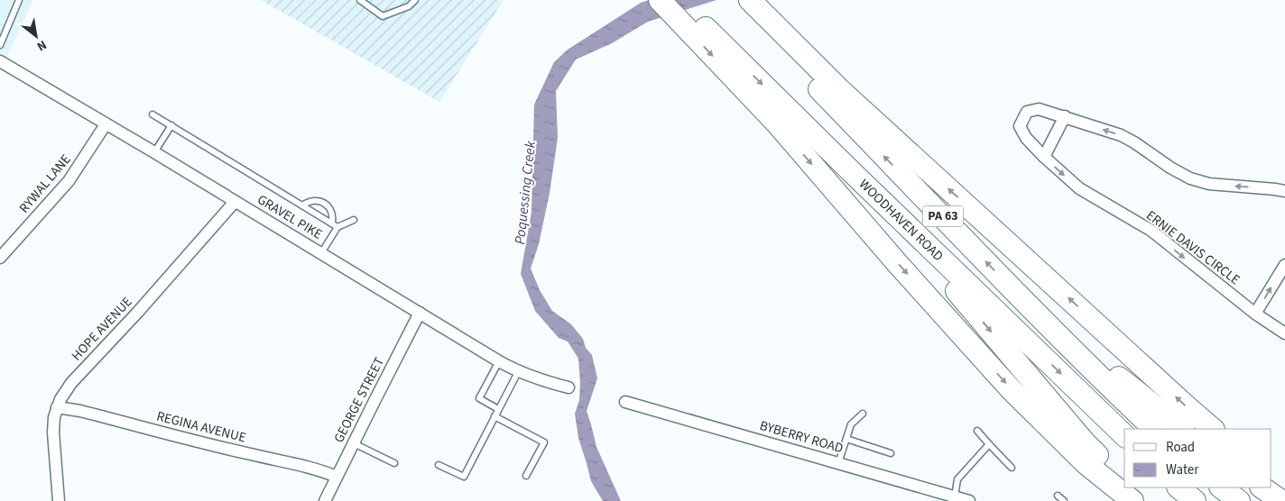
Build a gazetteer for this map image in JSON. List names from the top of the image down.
{
  "streets": {
    "highway": ["PA 63", "WOODHAVEN ROAD"],
    "street": [
      "RYWAL LANE",
      "GRAVEL PIKE",
      "ERNIE DAVIS CIRCLE",
      "HOPE AVENUE",
      "GEORGE STREET",
      "REGINA AVENUE",
      "BYBERRY ROAD"
    ]
  },
  "crossings": [
    ["RYWAL LANE", "GRAVEL PIKE"],
    ["GRAVEL PIKE", "HOPE AVENUE"],
    ["GRAVEL PIKE", "GEORGE STREET"],
    ["HOPE AVENUE", "REGINA AVENUE"],
    ["GEORGE STREET", "REGINA AVENUE"]
  ],
  "water": ["Poquessing Creek"],
  "legend": ["Road", "Water"],
  "north": "bottom right"
}
